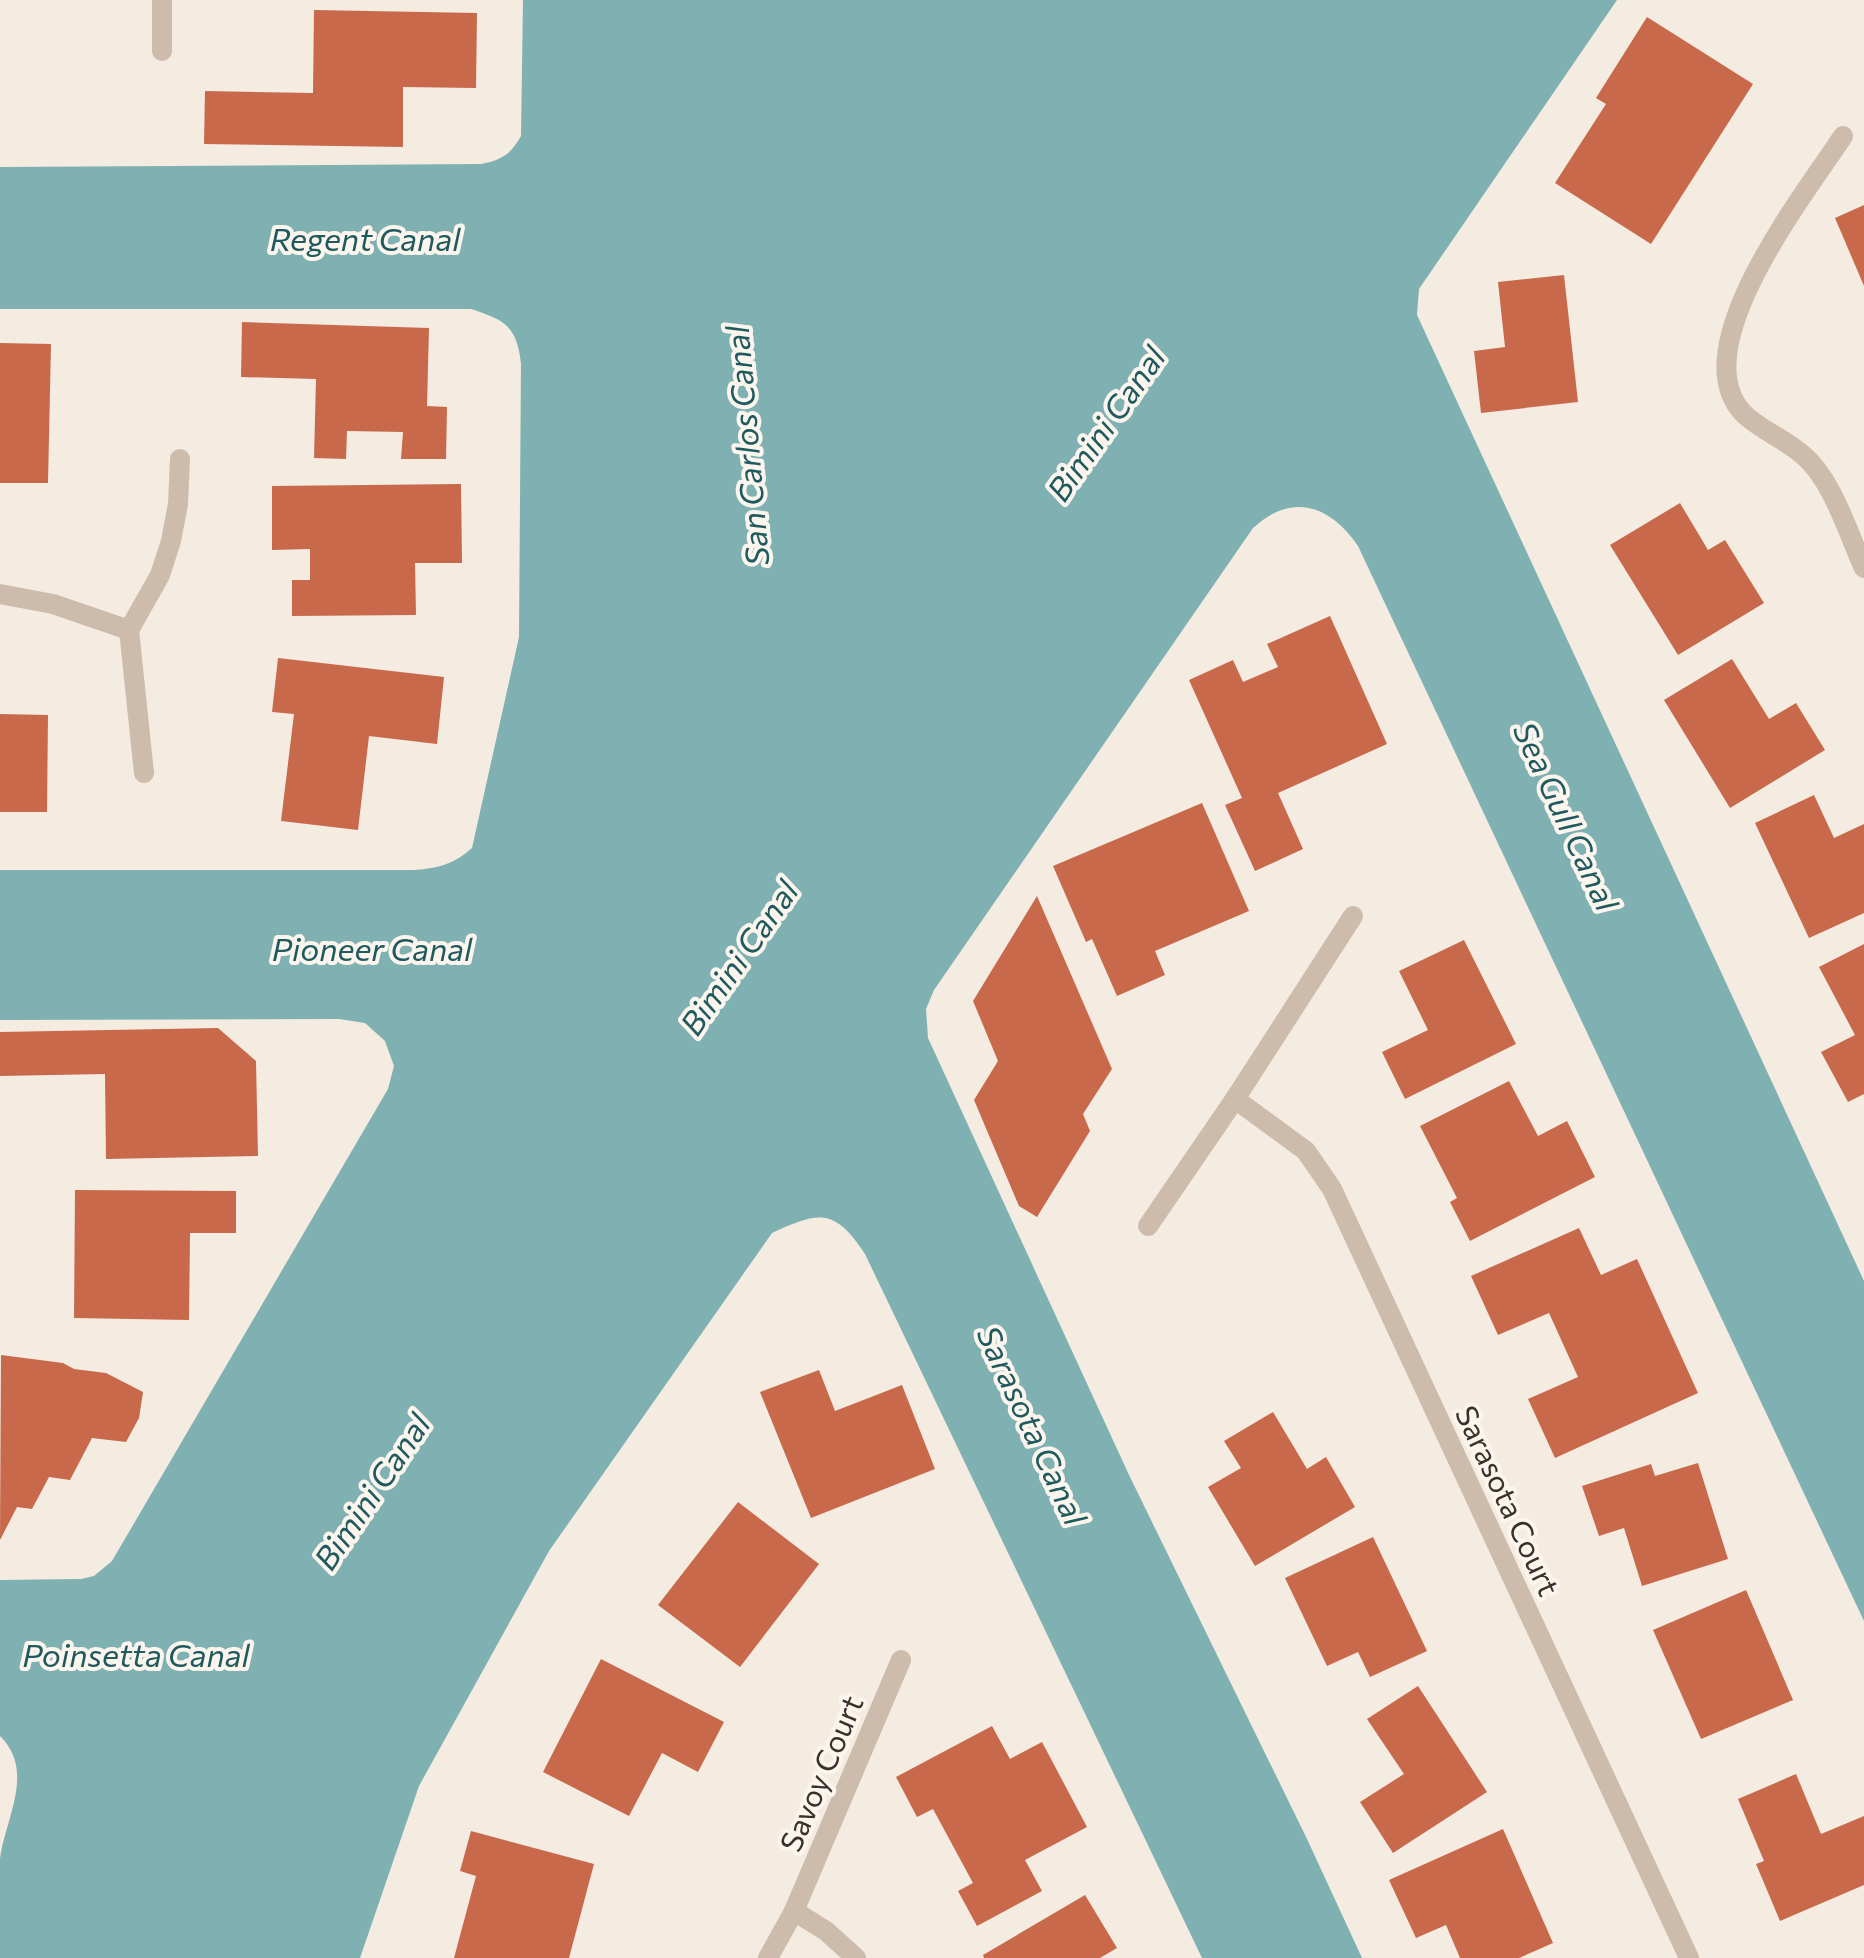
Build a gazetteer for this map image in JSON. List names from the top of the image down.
{
  "streets": {
    "street": ["Sarasota Court", "Savoy Court"]
  },
  "water": [
    "Regent Canal",
    "Bimini Canal",
    "San Carlos Canal",
    "Sea Gull Canal",
    "Pioneer Canal",
    "Sarasota Canal",
    "Poinsetta Canal"
  ]
}
